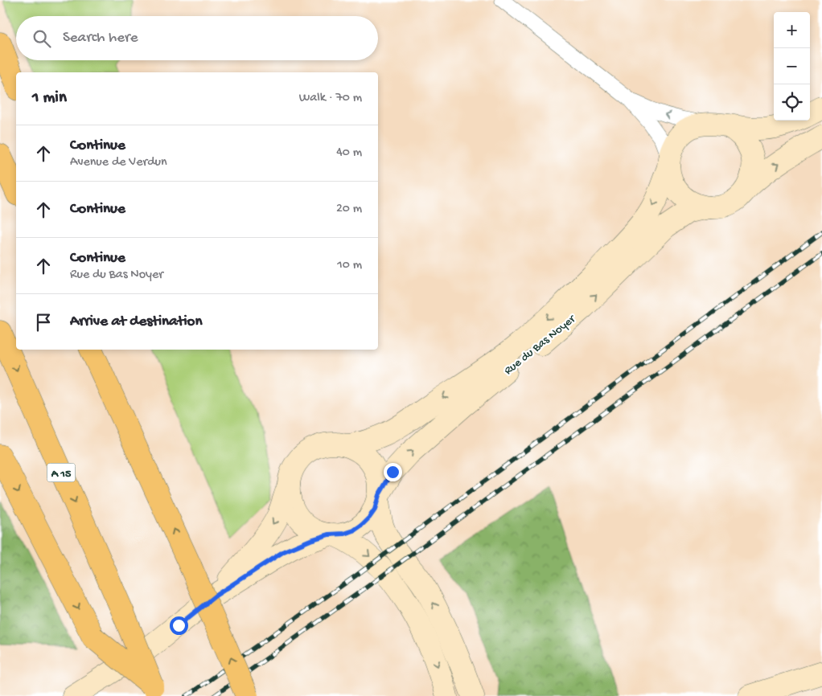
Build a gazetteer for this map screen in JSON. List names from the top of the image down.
{
  "streets": {
    "highway": ["A 15"],
    "street": ["Rue du Bas Noyer"]
  },
  "page": {
    "map_buttons": ["+", "−"],
    "search": "Search here",
    "heading": ["1 min", "Walk · 70 m"],
    "list": [
      ["Continue", "Avenue de Verdun", "40 m"],
      ["Continue", "20 m"],
      ["Continue", "Rue du Bas Noyer", "10 m"],
      "Arrive at destination"
    ]
  }
}
